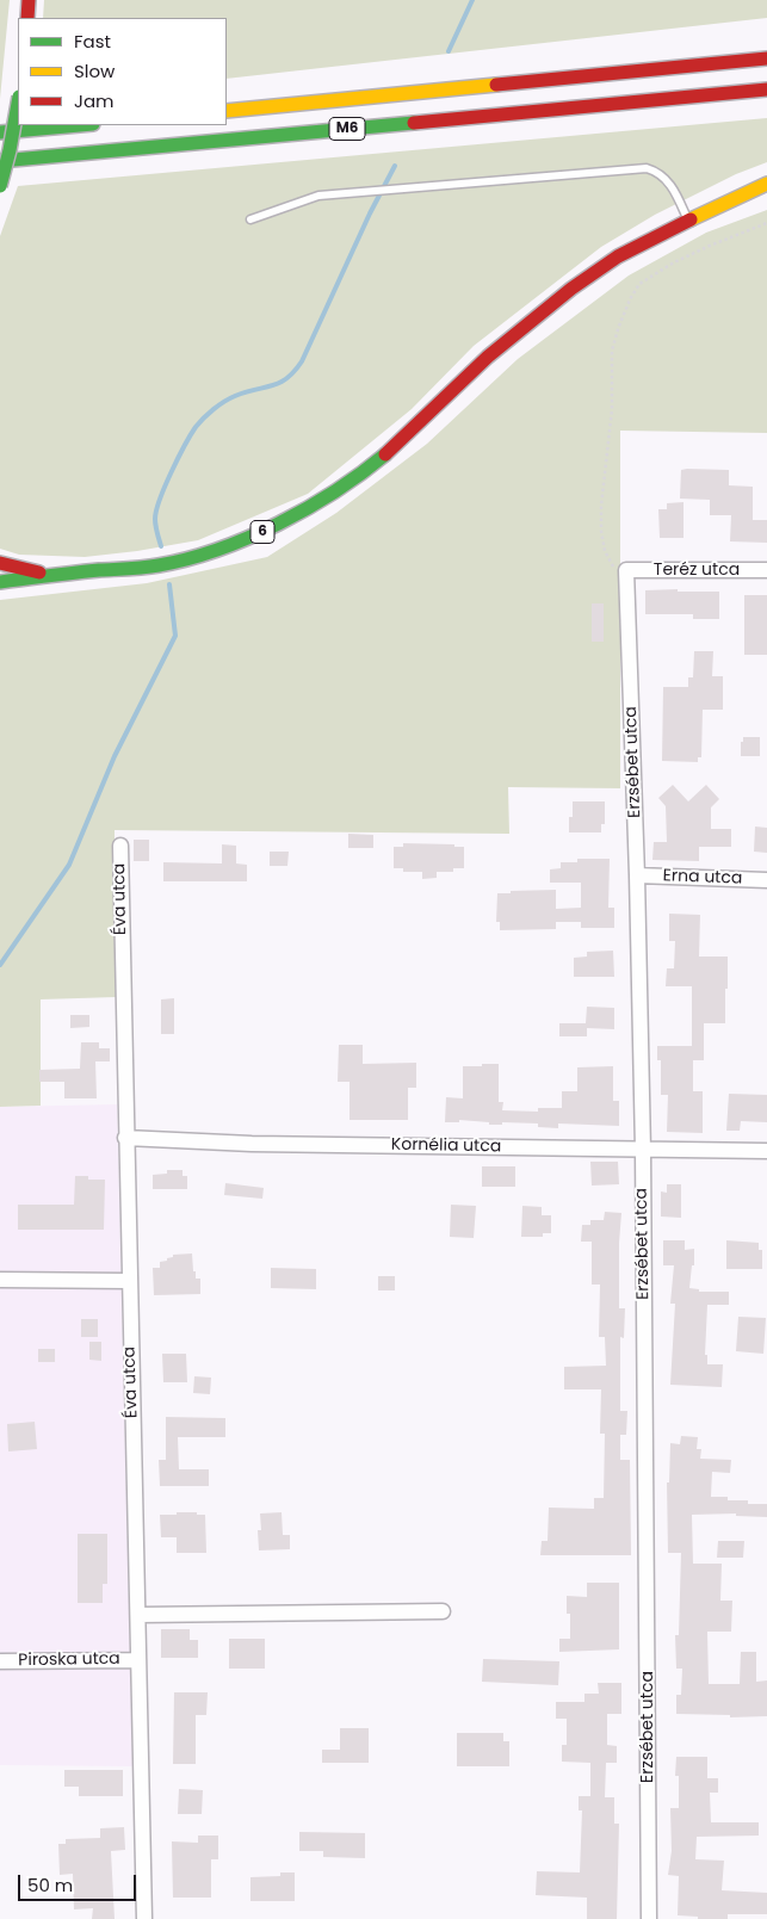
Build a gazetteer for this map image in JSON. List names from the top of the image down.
{
  "streets": {
    "main road": ["M6", "6"],
    "street": [
      "Teréz utca",
      "Erzsébet utca",
      "Erna utca",
      "Éva utca",
      "Kornélia utca",
      "Piroska utca"
    ]
  },
  "crossings": [
    ["Teréz utca", "Erzsébet utca"],
    ["Erzsébet utca", "Erna utca"],
    ["Erzsébet utca", "Kornélia utca"],
    ["Éva utca", "Kornélia utca"],
    ["Éva utca", "Piroska utca"]
  ],
  "legend": ["Fast", "Slow", "Jam"],
  "scale_bar": "50 m"
}
